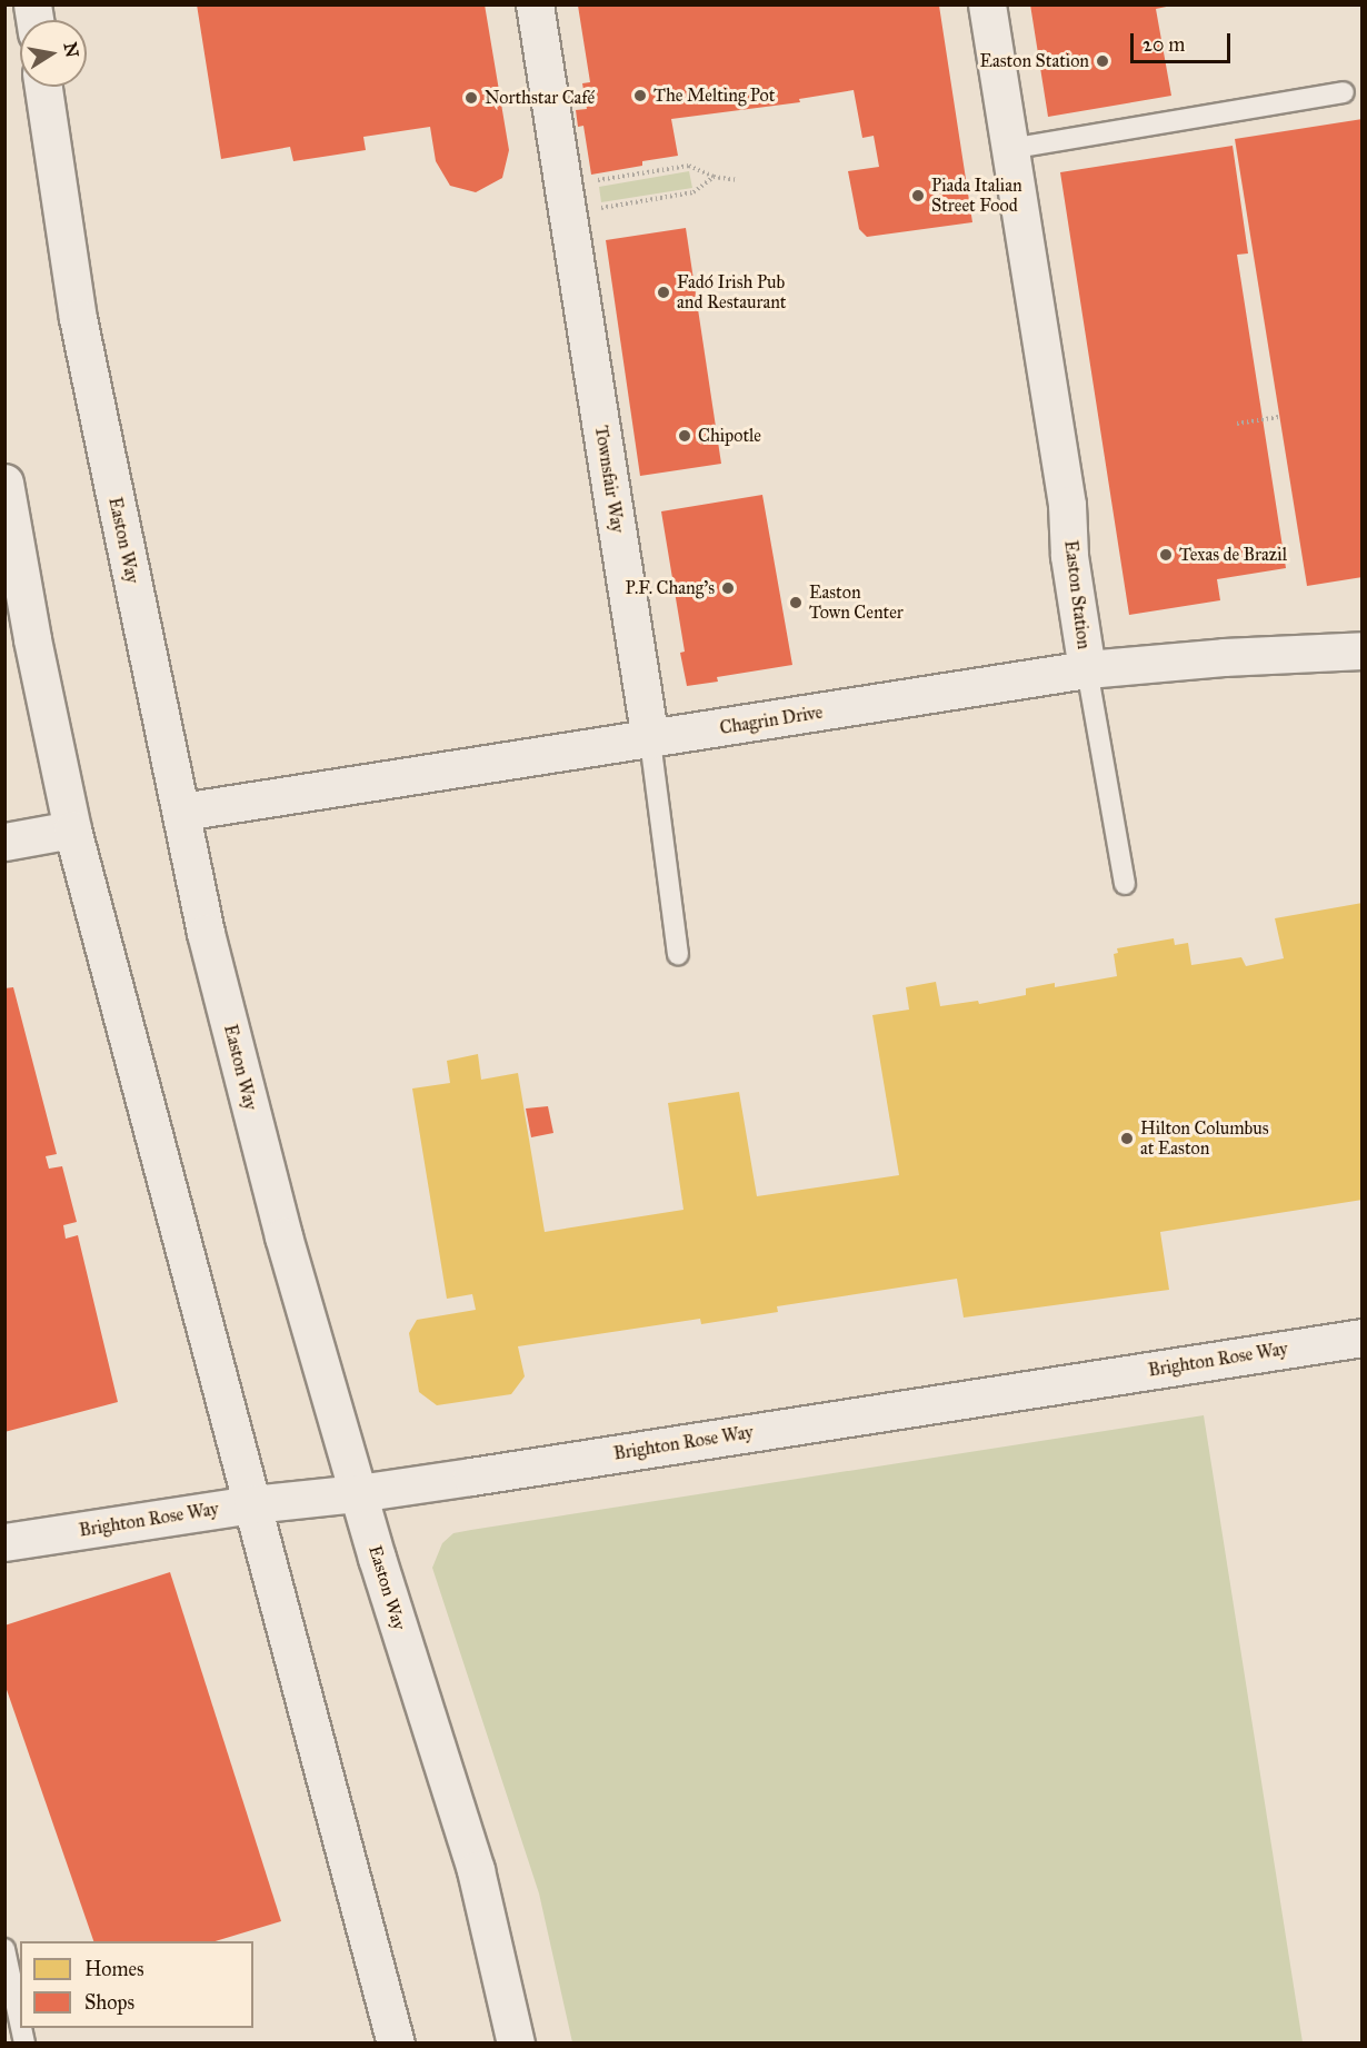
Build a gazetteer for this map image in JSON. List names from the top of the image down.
{
  "streets": {
    "street": [
      "Townsfair Way",
      "Easton Way",
      "Easton Station",
      "Chagrin Drive",
      "Brighton Rose Way"
    ]
  },
  "crossings": [
    ["Townsfair Way", "Chagrin Drive"],
    ["Easton Way", "Chagrin Drive"],
    ["Easton Way", "Brighton Rose Way"],
    ["Easton Station", "Chagrin Drive"]
  ],
  "places": [
    "Easton Station",
    "The Melting Pot",
    "Northstar Café",
    "Piada Italian Street Food",
    "Fadó Irish Pub and Restaurant",
    "Chipotle",
    "Texas de Brazil",
    "P.F. Chang's",
    "Easton Town Center",
    "Hilton Columbus at Easton"
  ],
  "legend": ["Homes", "Shops"],
  "scale_bar": "20 m",
  "north": "right"
}
